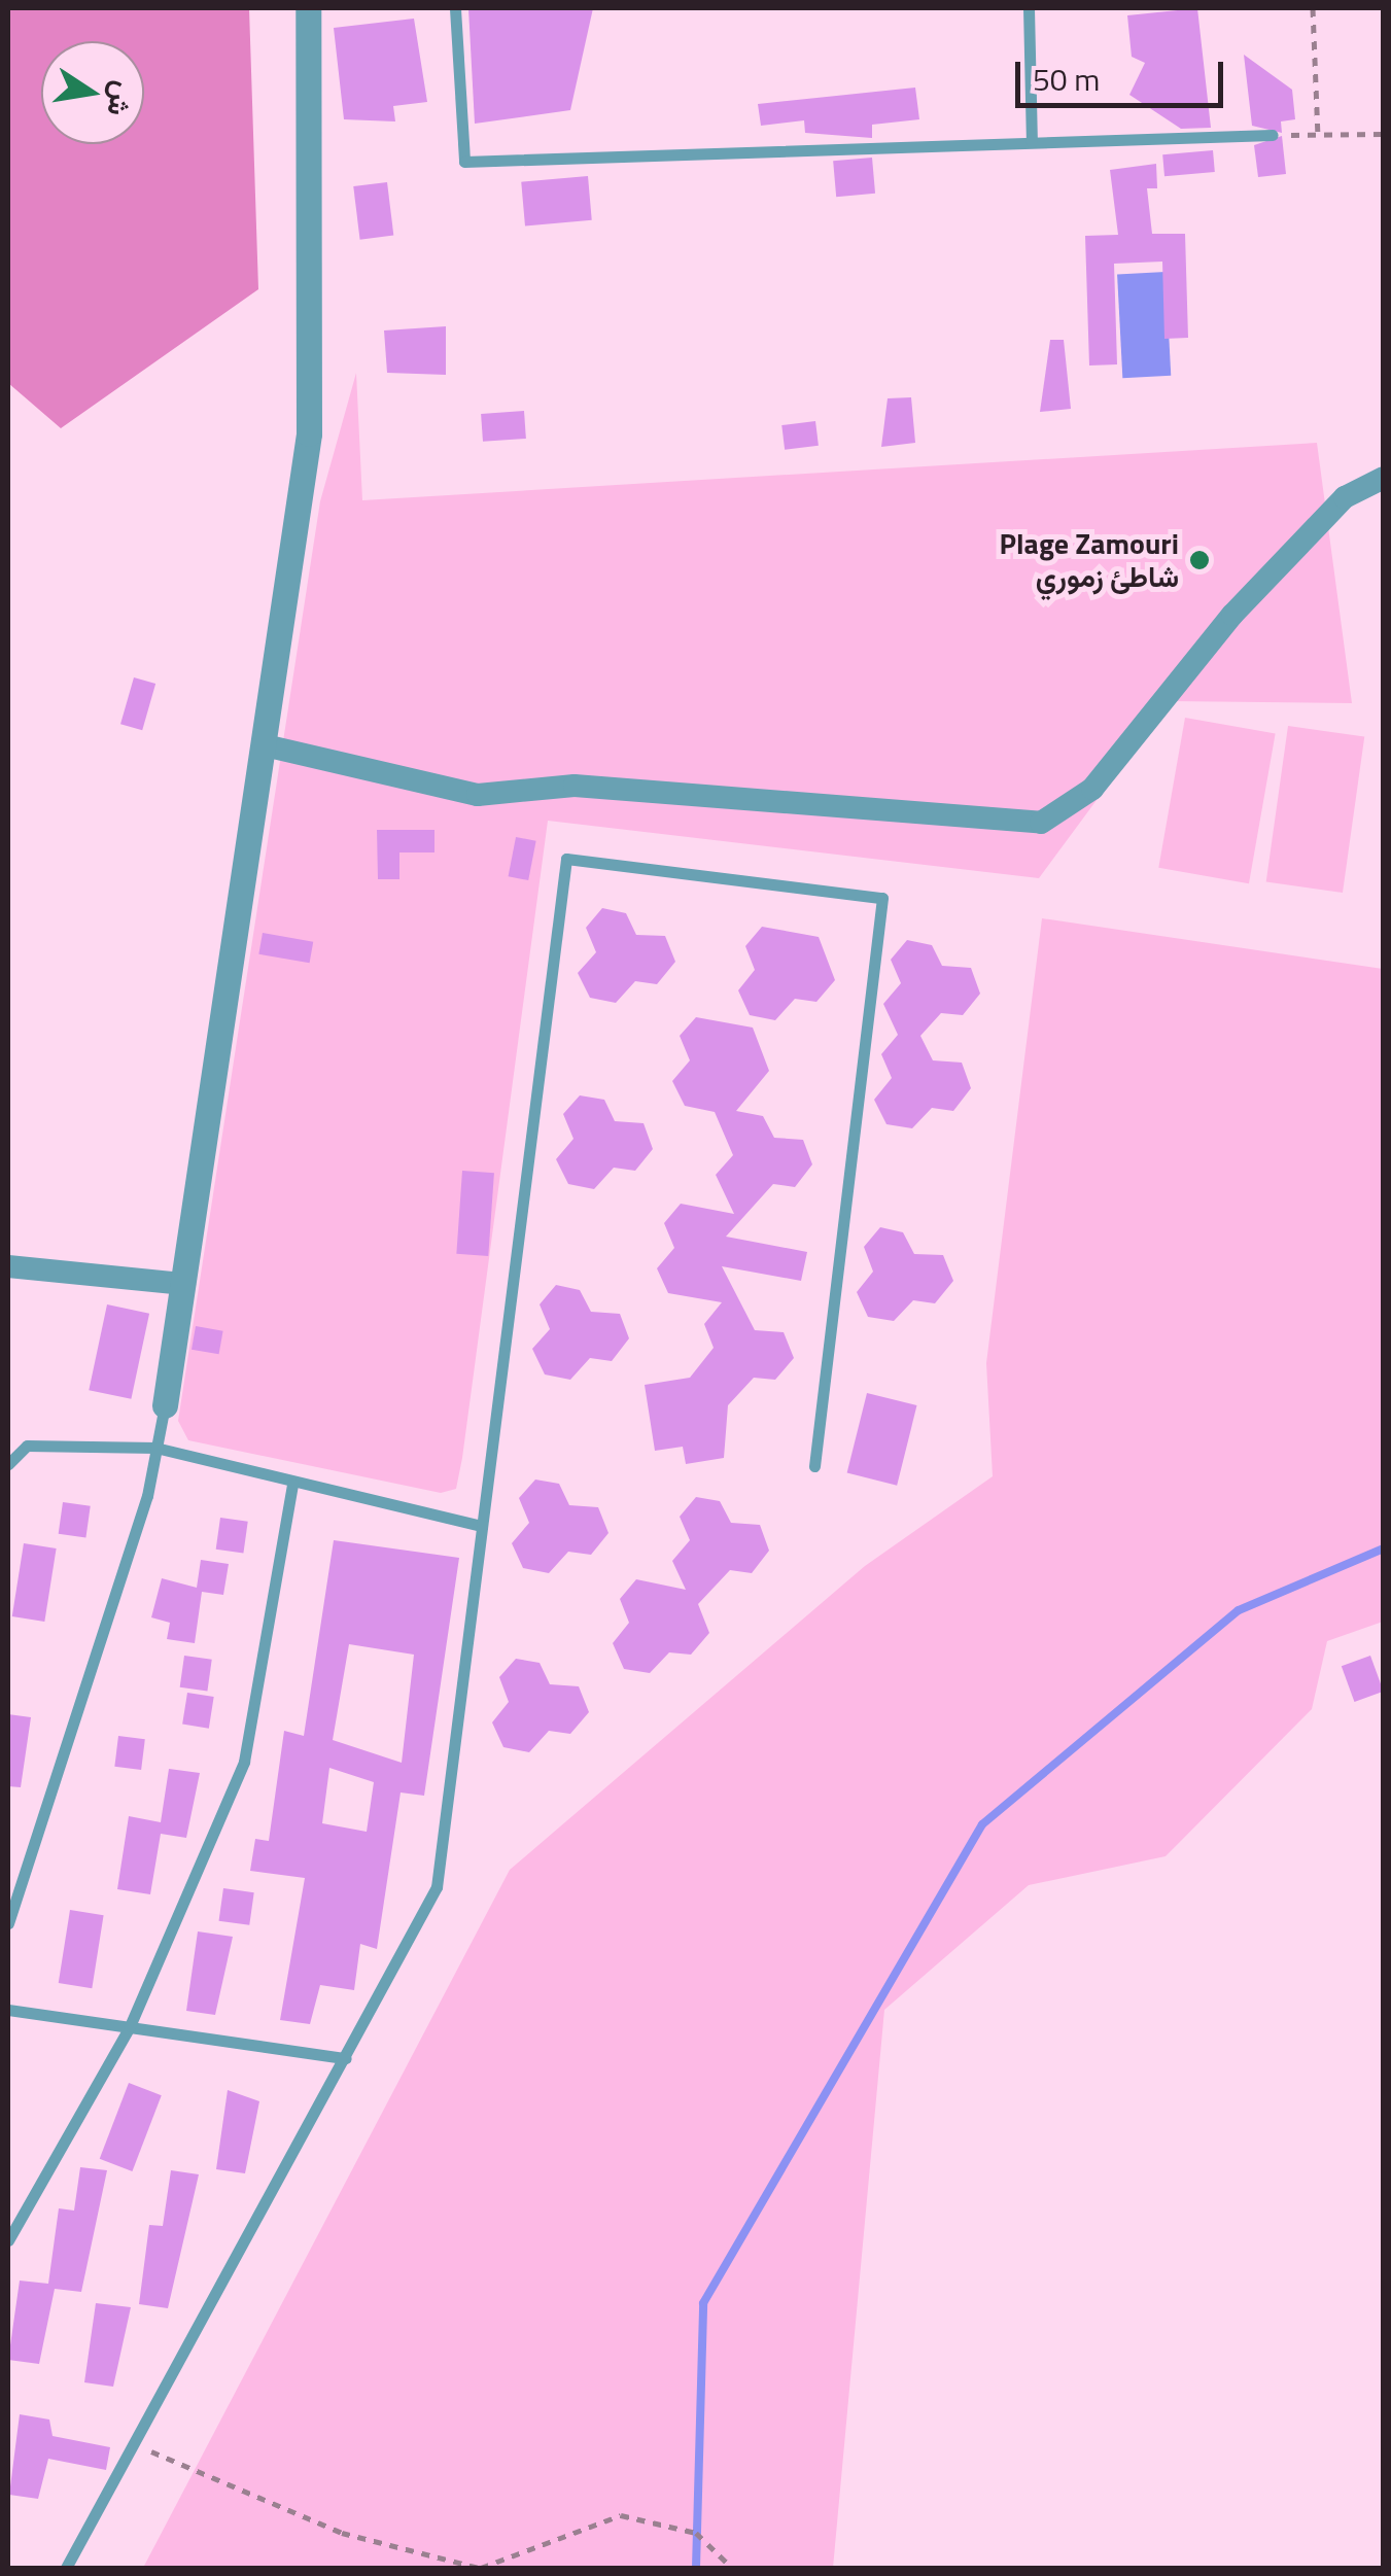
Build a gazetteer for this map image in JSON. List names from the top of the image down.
{
  "places": ["Plage Zamouri شاطئ زموري"],
  "scale_bar": "50 m",
  "north": "right"
}
